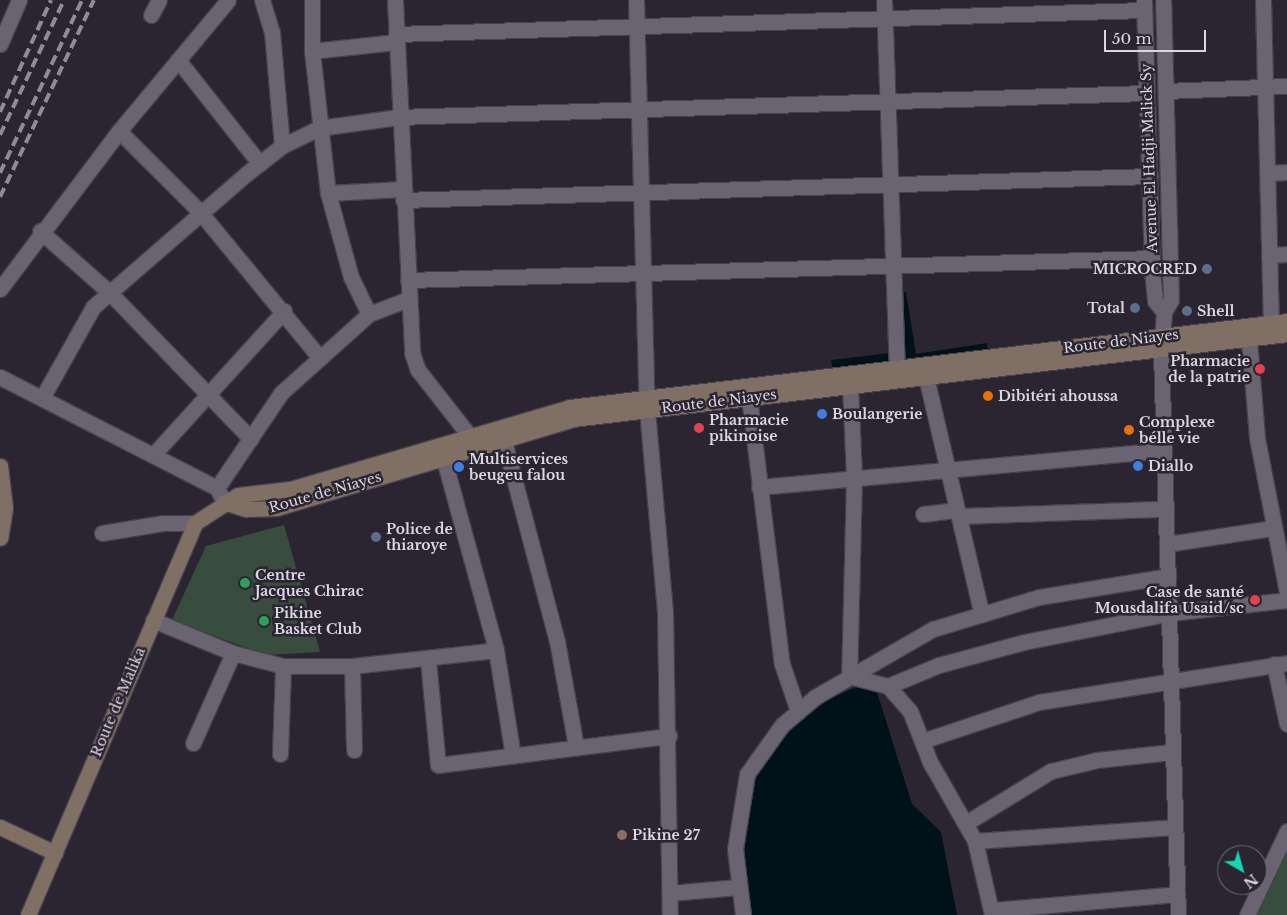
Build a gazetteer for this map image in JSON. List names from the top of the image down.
{
  "streets": {
    "main road": ["Route de Niayes", "Route de Malika"],
    "street": ["Avenue El Hadji Malick Sy"]
  },
  "crossings": [
    ["Avenue El Hadji Malick Sy", "Route de Niayes"]
  ],
  "places": [
    "MICROCRED",
    "Total",
    "Shell",
    "Pharmacie de la patrie",
    "Dibitéri ahoussa",
    "Boulangerie",
    "Pharmacie pikinoise",
    "Complexe bélle vie",
    "Diallo",
    "Multiservices beugeu falou",
    "Police de thiaroye",
    "Centre Jacques Chirac",
    "Case de santé Mousdalifa Usaid/sc",
    "Pikine Basket Club",
    "Pikine 27"
  ],
  "scale_bar": "50 m",
  "north": "bottom right"
}
